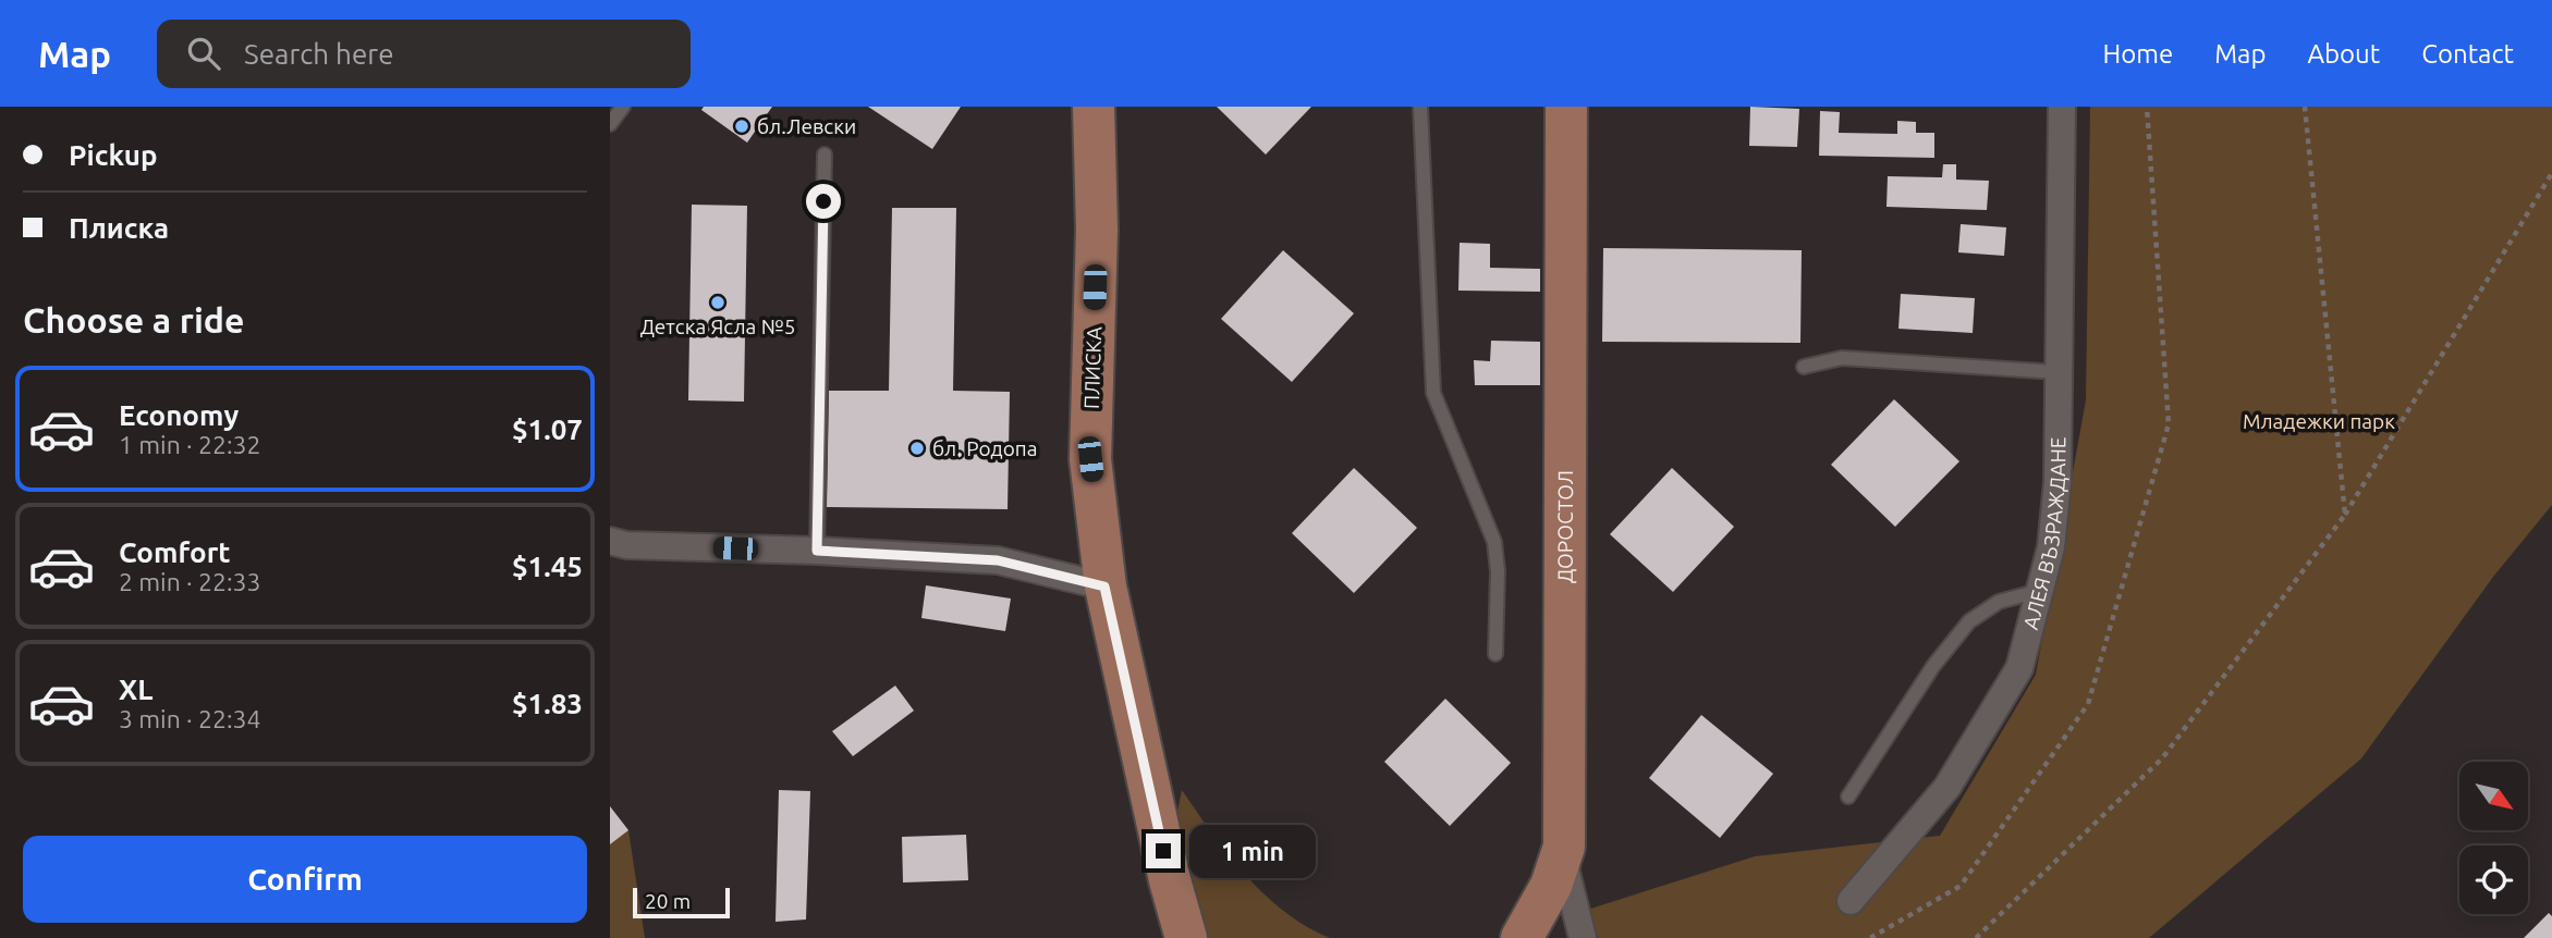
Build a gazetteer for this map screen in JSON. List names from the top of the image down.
{
  "streets": {
    "main road": ["ПЛИСКА", "ДОРОСТОЛ"],
    "street": ["АЛЕЯ ВЪЗРАЖДАНЕ"]
  },
  "parks": ["Младежки парк"],
  "places": ["бл.Левски", "Детска Ясла №5", "бл. Родопа"],
  "scale_bar": "20 m",
  "north": "bottom right",
  "page": {
    "header": "Map",
    "search": "Search here",
    "nav": [
      "Home",
      "Map",
      "About",
      "Contact"
    ],
    "banner": ["Pickup", "Плиска"],
    "heading": "Choose a ride",
    "list": [
      {
        "name": "Economy",
        "note": "1 min · 22:32",
        "value": "$1.07"
      },
      {
        "name": "Comfort",
        "note": "2 min · 22:33",
        "value": "$1.45"
      },
      {
        "name": "XL",
        "note": "3 min · 22:34",
        "value": "$1.83"
      }
    ],
    "buttons": "Confirm",
    "bubble": "1 min",
    "scale": "20 m"
  }
}
